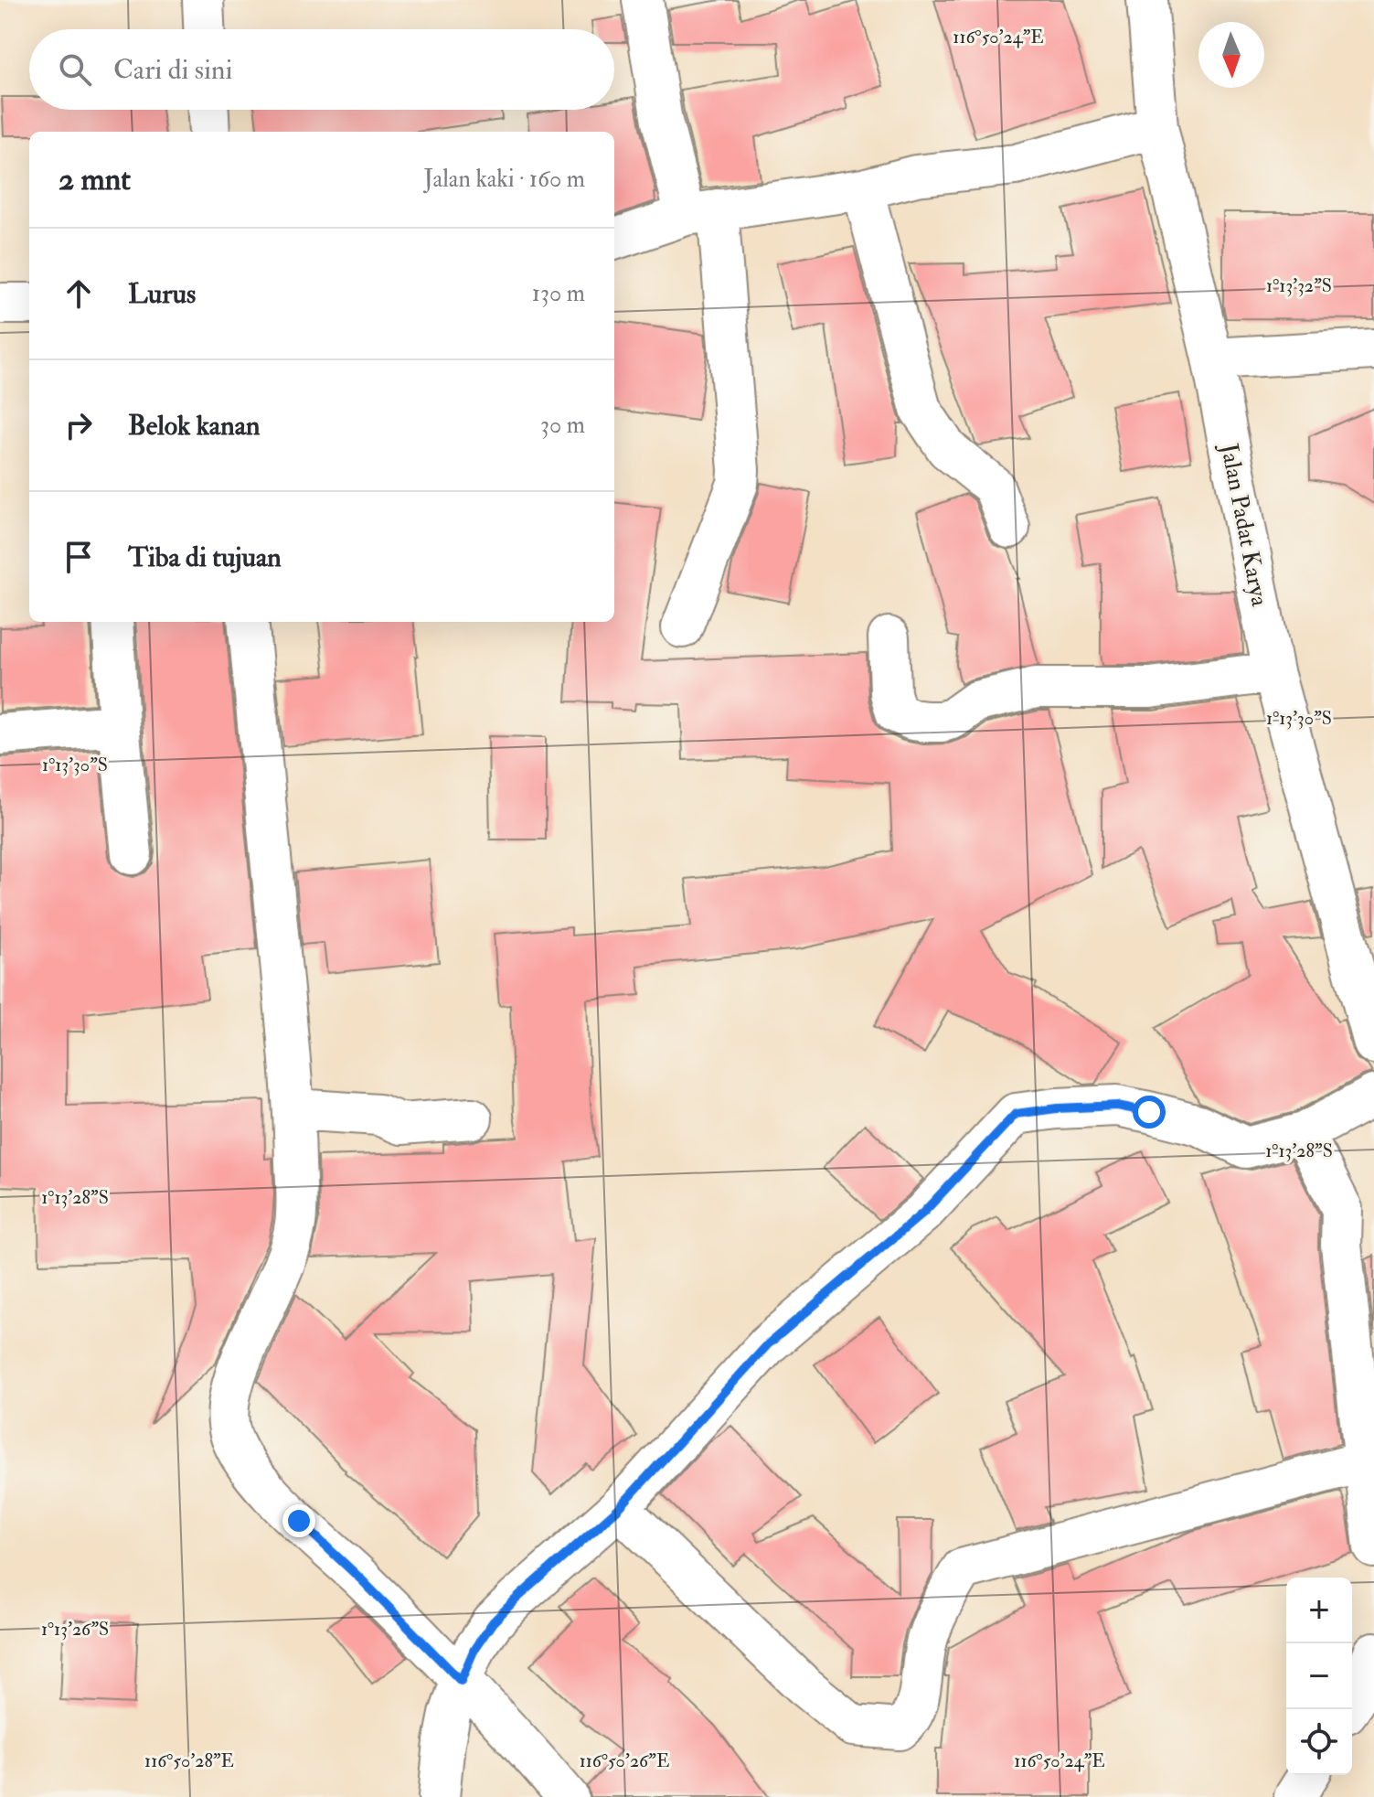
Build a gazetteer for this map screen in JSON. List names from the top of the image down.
{
  "streets": {
    "street": ["Jalan Padat Karya"]
  },
  "north": "bottom",
  "page": {
    "search": "Cari di sini",
    "heading": ["2 mnt", "Jalan kaki · 160 m"],
    "list": [
      ["Lurus", "130 m"],
      ["Belok kanan", "30 m"],
      "Tiba di tujuan"
    ],
    "map_buttons": ["+", "−"]
  },
  "coordinates": [
    "116°50'24\"E",
    "1°13'32\"S",
    "1°13'30\"S",
    "1°13'28\"S",
    "1°13'26\"S",
    "116°50'28\"E",
    "116°50'26\"E"
  ]
}
